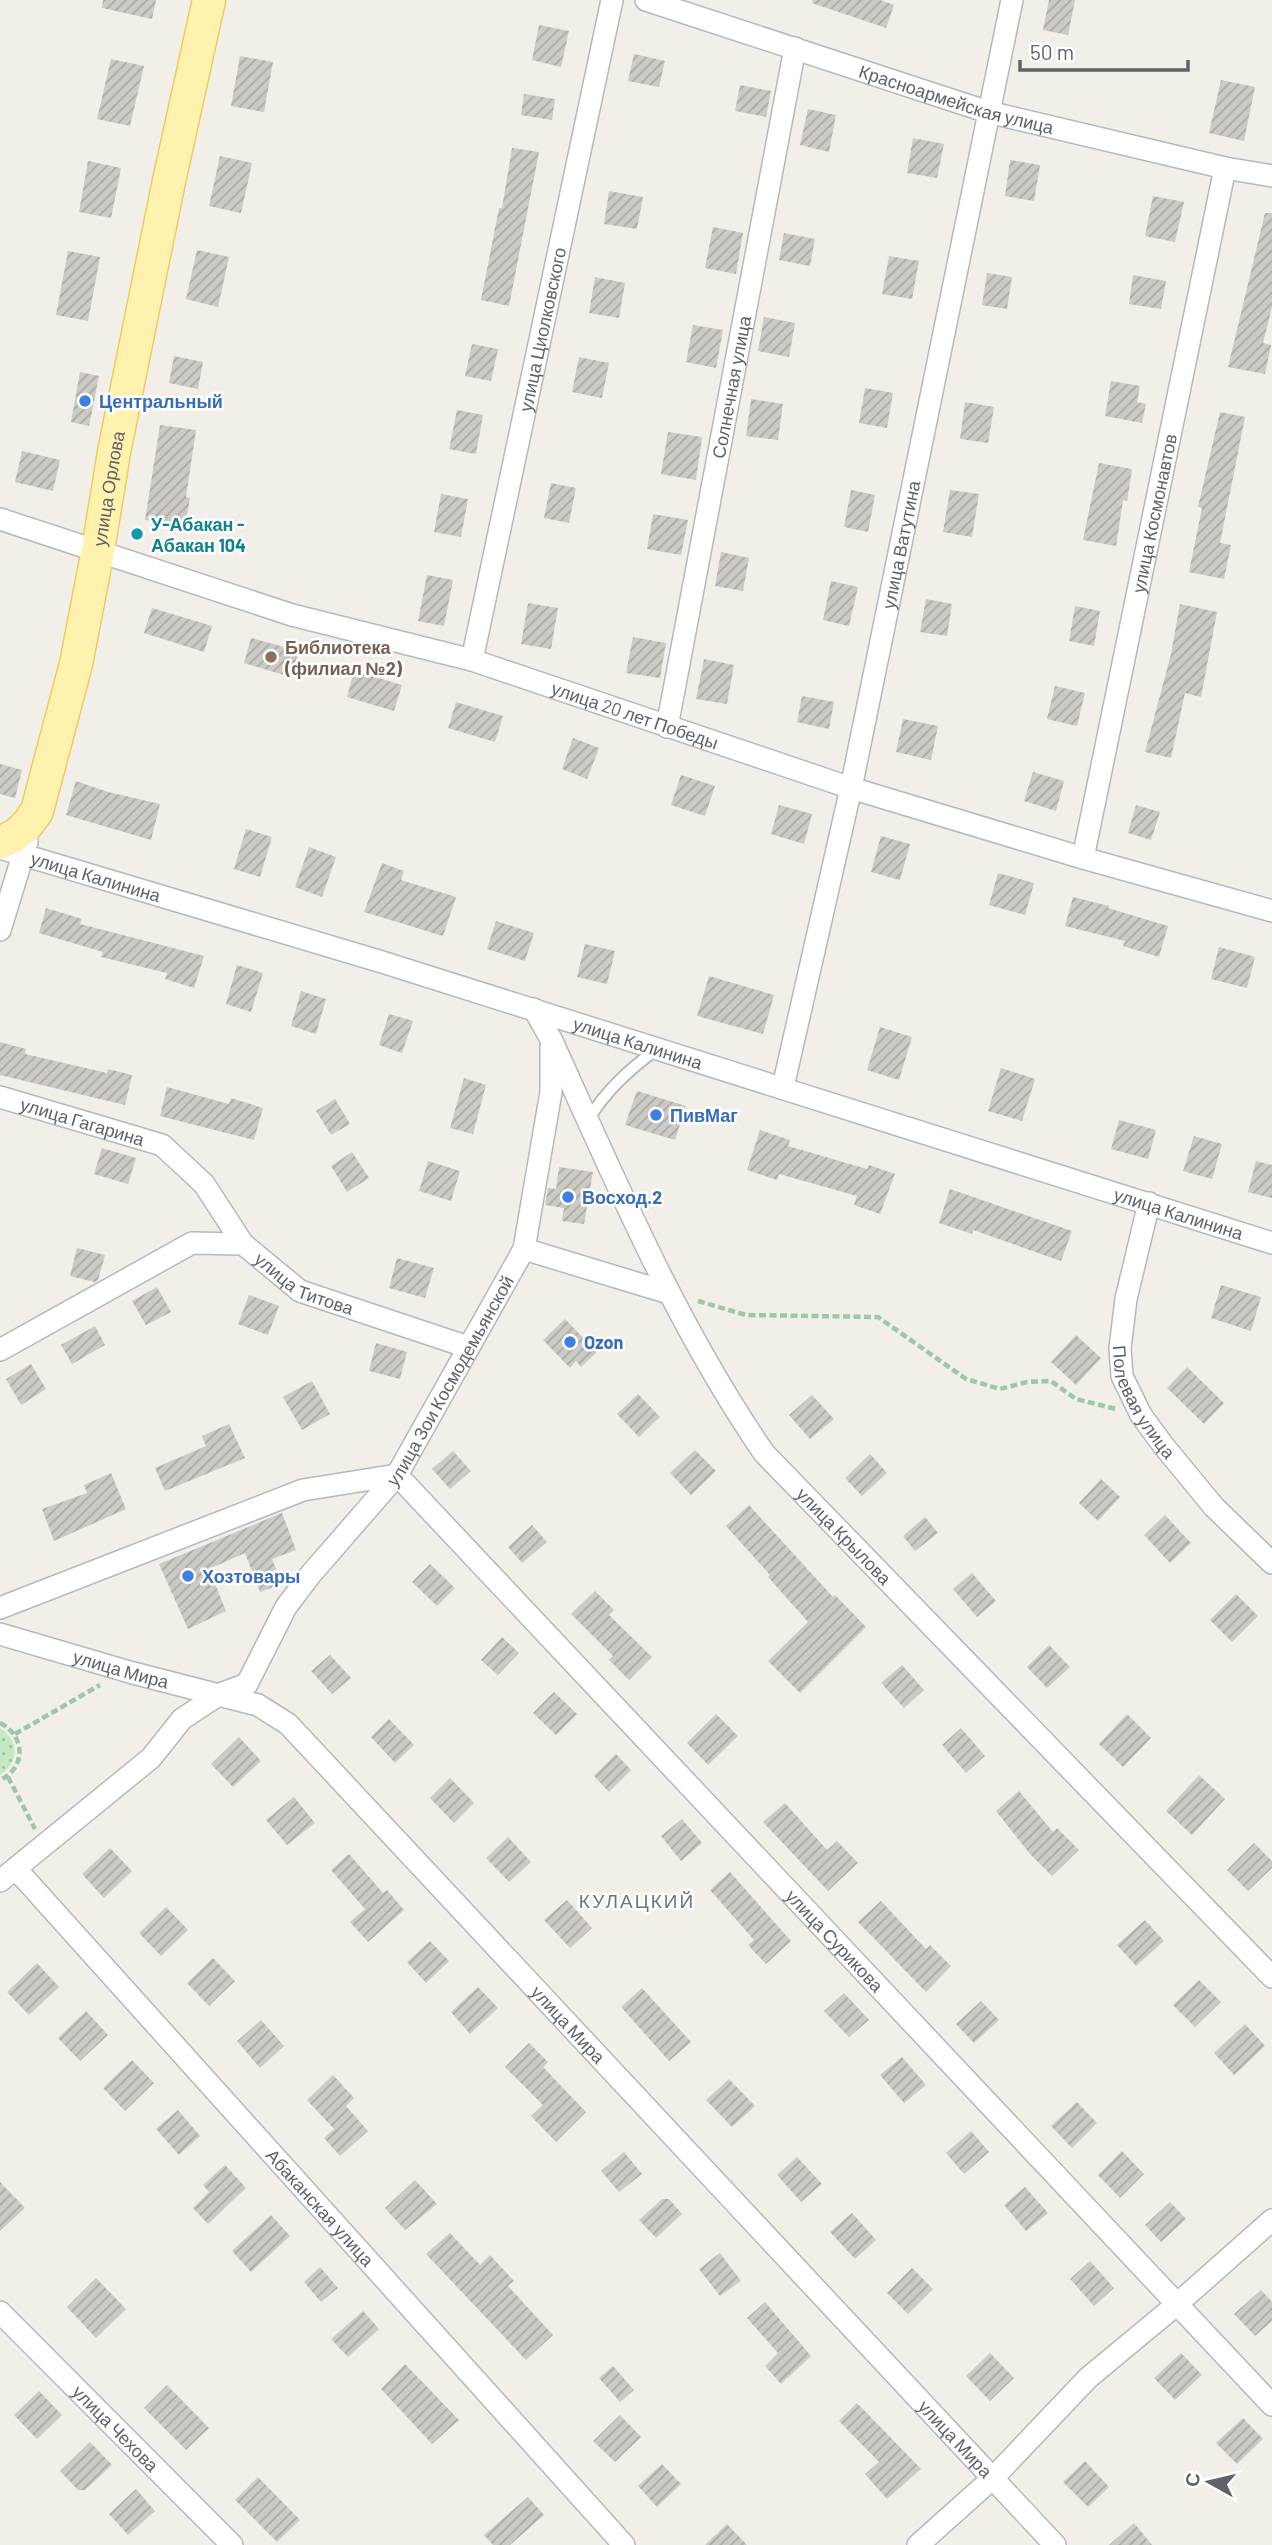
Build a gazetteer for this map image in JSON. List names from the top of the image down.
{
  "streets": {
    "main road": ["улица Орлова"],
    "street": [
      "Красноармейская улица",
      "улица Циолковского",
      "Солнечная улица",
      "улица Космонавтов",
      "улица Ватутина",
      "улица 20 лет Победы",
      "улица Калинина",
      "улица Гагарина",
      "улица Титова",
      "улица Зои Космодемьянской",
      "Полевая улица",
      "улица Крылова",
      "улица Мира",
      "улица Сурикова",
      "Абаканская улица",
      "улица Чехова"
    ]
  },
  "crossings": [
    ["Красноармейская улица", "Солнечная улица"],
    ["Красноармейская улица", "улица Космонавтов"],
    ["Красноармейская улица", "улица Ватутина"],
    ["улица Циолковского", "улица 20 лет Победы"],
    ["Солнечная улица", "улица 20 лет Победы"],
    ["улица Орлова", "улица 20 лет Победы"],
    ["улица Орлова", "улица Калинина"],
    ["улица Космонавтов", "улица 20 лет Победы"],
    ["улица Ватутина", "улица 20 лет Победы"],
    ["улица Ватутина", "улица Калинина"],
    ["улица Калинина", "Полевая улица"],
    ["улица Калинина", "улица Крылова"],
    ["улица Гагарина", "улица Титова"],
    ["улица Титова", "улица Зои Космодемьянской"],
    ["улица Зои Космодемьянской", "улица Крылова"],
    ["улица Зои Космодемьянской", "улица Сурикова"]
  ],
  "districts": ["КУЛАЦКИЙ"],
  "places": [
    "Центральный",
    "У-Абакан - Абакан 104",
    "Библиотека (филиал №2)",
    "ПивМаг",
    "Восход.2",
    "Ozon",
    "Хозтовары"
  ],
  "scale_bar": "50 m",
  "north": "left"
}
